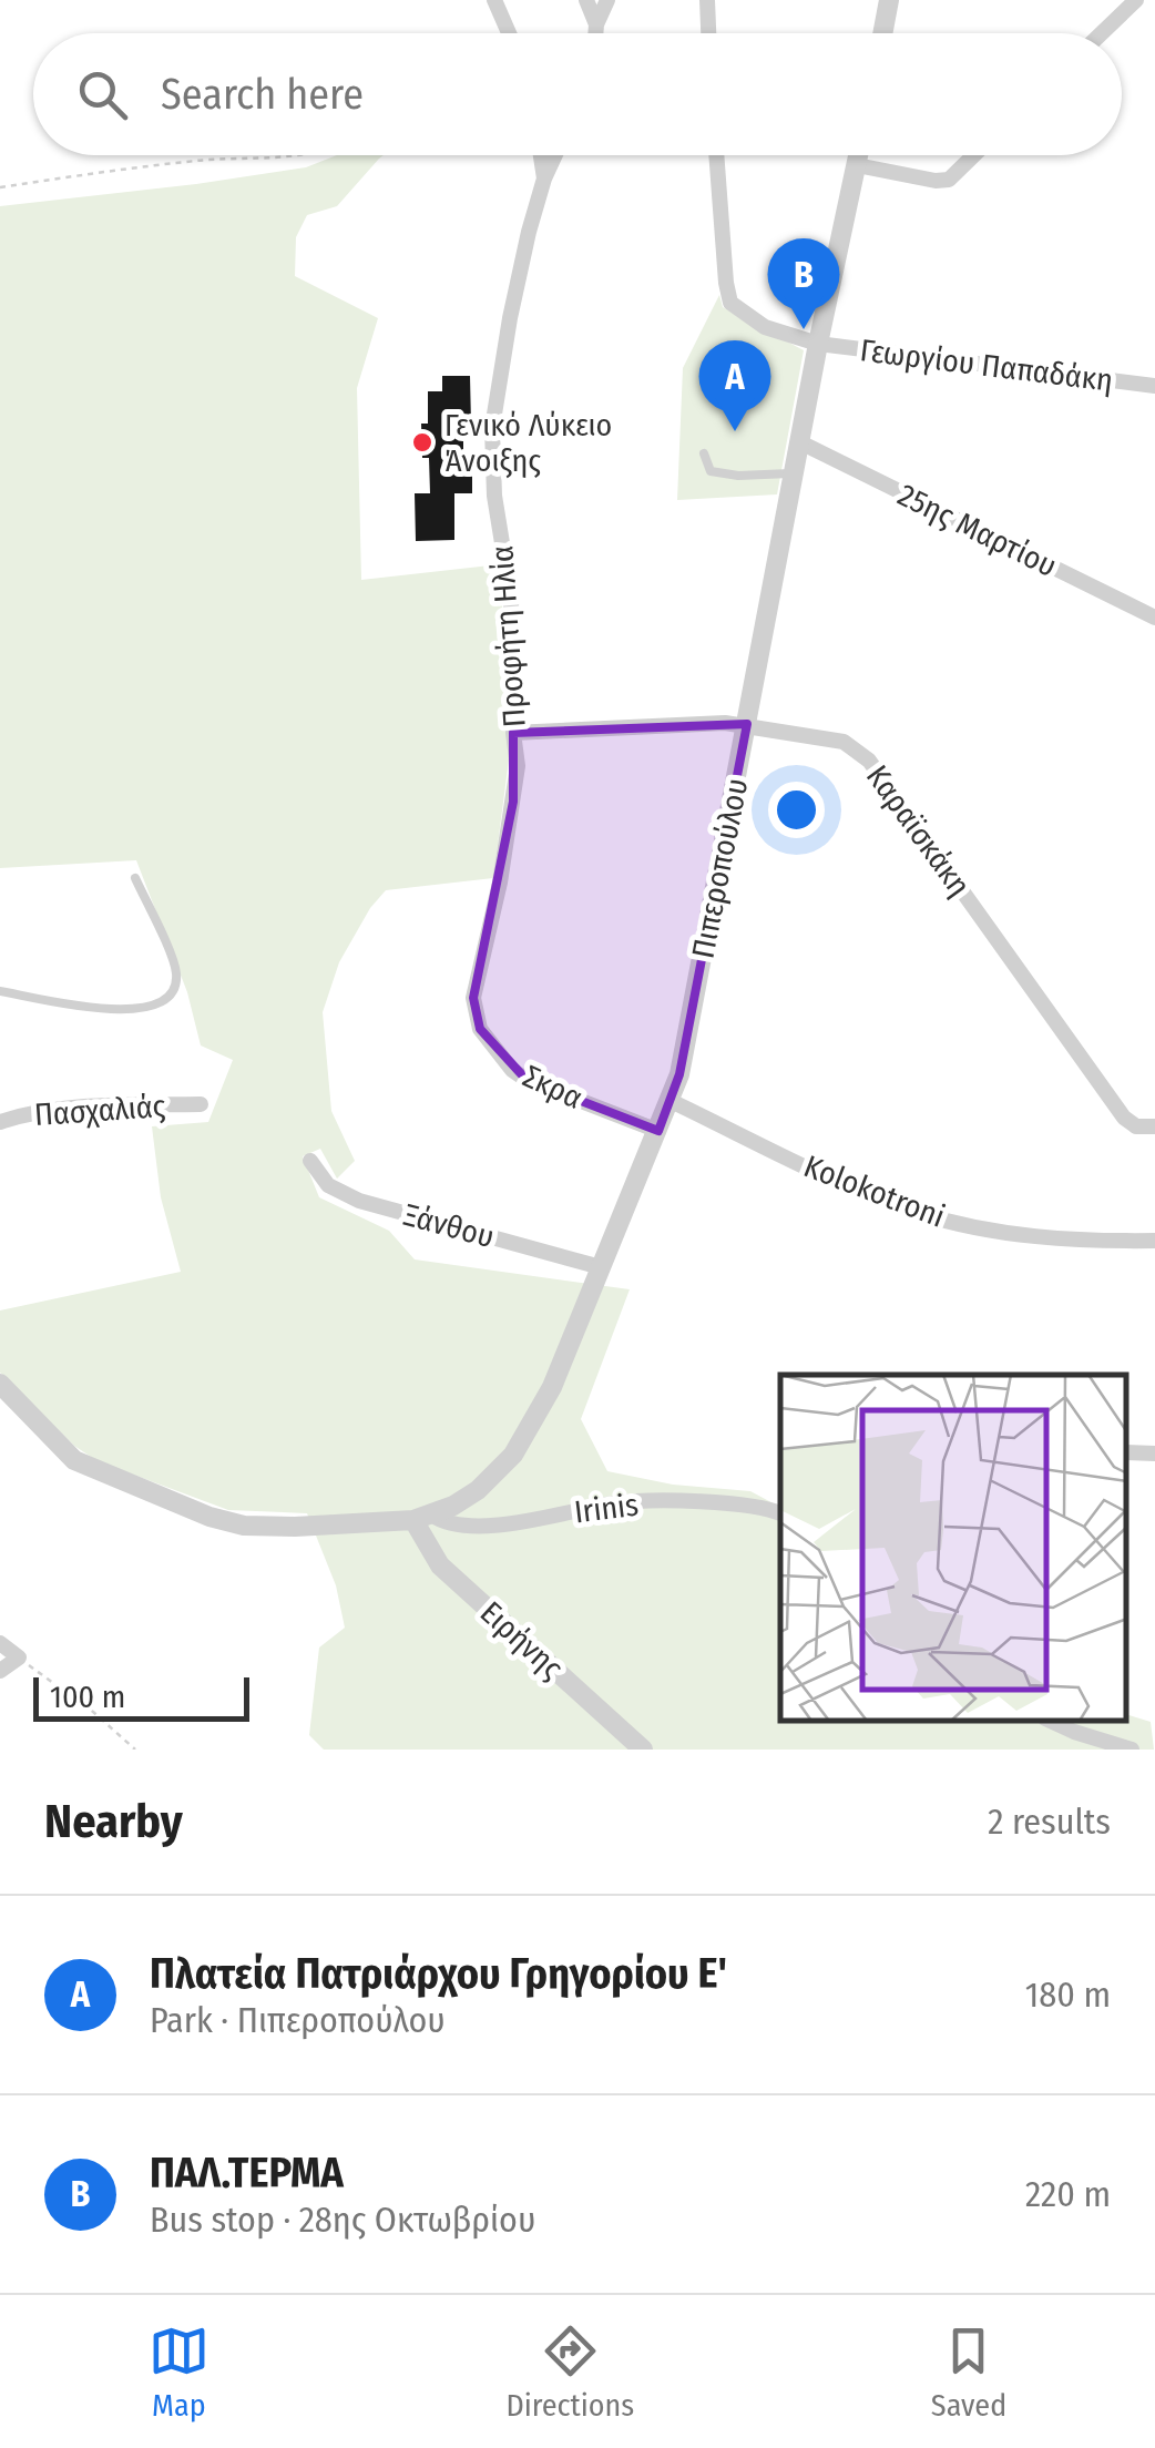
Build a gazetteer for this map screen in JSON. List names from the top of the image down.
{
  "streets": {
    "street": [
      "Γεωργίου Παπαδάκη",
      "25ης Μαρτίου",
      "Προφήτη Ηλία",
      "Καραϊσκάκη",
      "Πιπεροπούλου",
      "Σκρα",
      "Πασχαλιάς",
      "Kolokotroni",
      "Ξάνθου",
      "Irinis",
      "Ειρήνης"
    ]
  },
  "crossings": [
    ["Γεωργίου Παπαδάκη", "Πιπεροπούλου"],
    ["25ης Μαρτίου", "Πιπεροπούλου"],
    ["Προφήτη Ηλία", "Καραϊσκάκη"],
    ["Προφήτη Ηλία", "Σκρα"],
    ["Καραϊσκάκη", "Πιπεροπούλου"],
    ["Πιπεροπούλου", "Σκρα"],
    ["Πιπεροπούλου", "Kolokotroni"],
    ["Πιπεροπούλου", "Ξάνθου"],
    ["Πιπεροπούλου", "Irinis"],
    ["Πιπεροπούλου", "Ειρήνης"],
    ["Irinis", "Ειρήνης"]
  ],
  "places": ["Γενικό Λύκειο Άνοιξης"],
  "scale_bar": "100 m",
  "page": {
    "search": "Search here",
    "pins": ["B", "A"],
    "scale": "100 m",
    "heading": ["Nearby", "2 results"],
    "list": [
      {
        "mark": "A",
        "name": "Πλατεία Πατριάρχου Γρηγορίου Ε'",
        "note": "Park · Πιπεροπούλου",
        "value": "180 m"
      },
      {
        "mark": "B",
        "name": "ΠΑΛ.ΤΕΡΜΑ",
        "note": "Bus stop · 28ης Οκτωβρίου",
        "value": "220 m"
      }
    ],
    "nav": ["Map", "Directions", "Saved"]
  }
}
